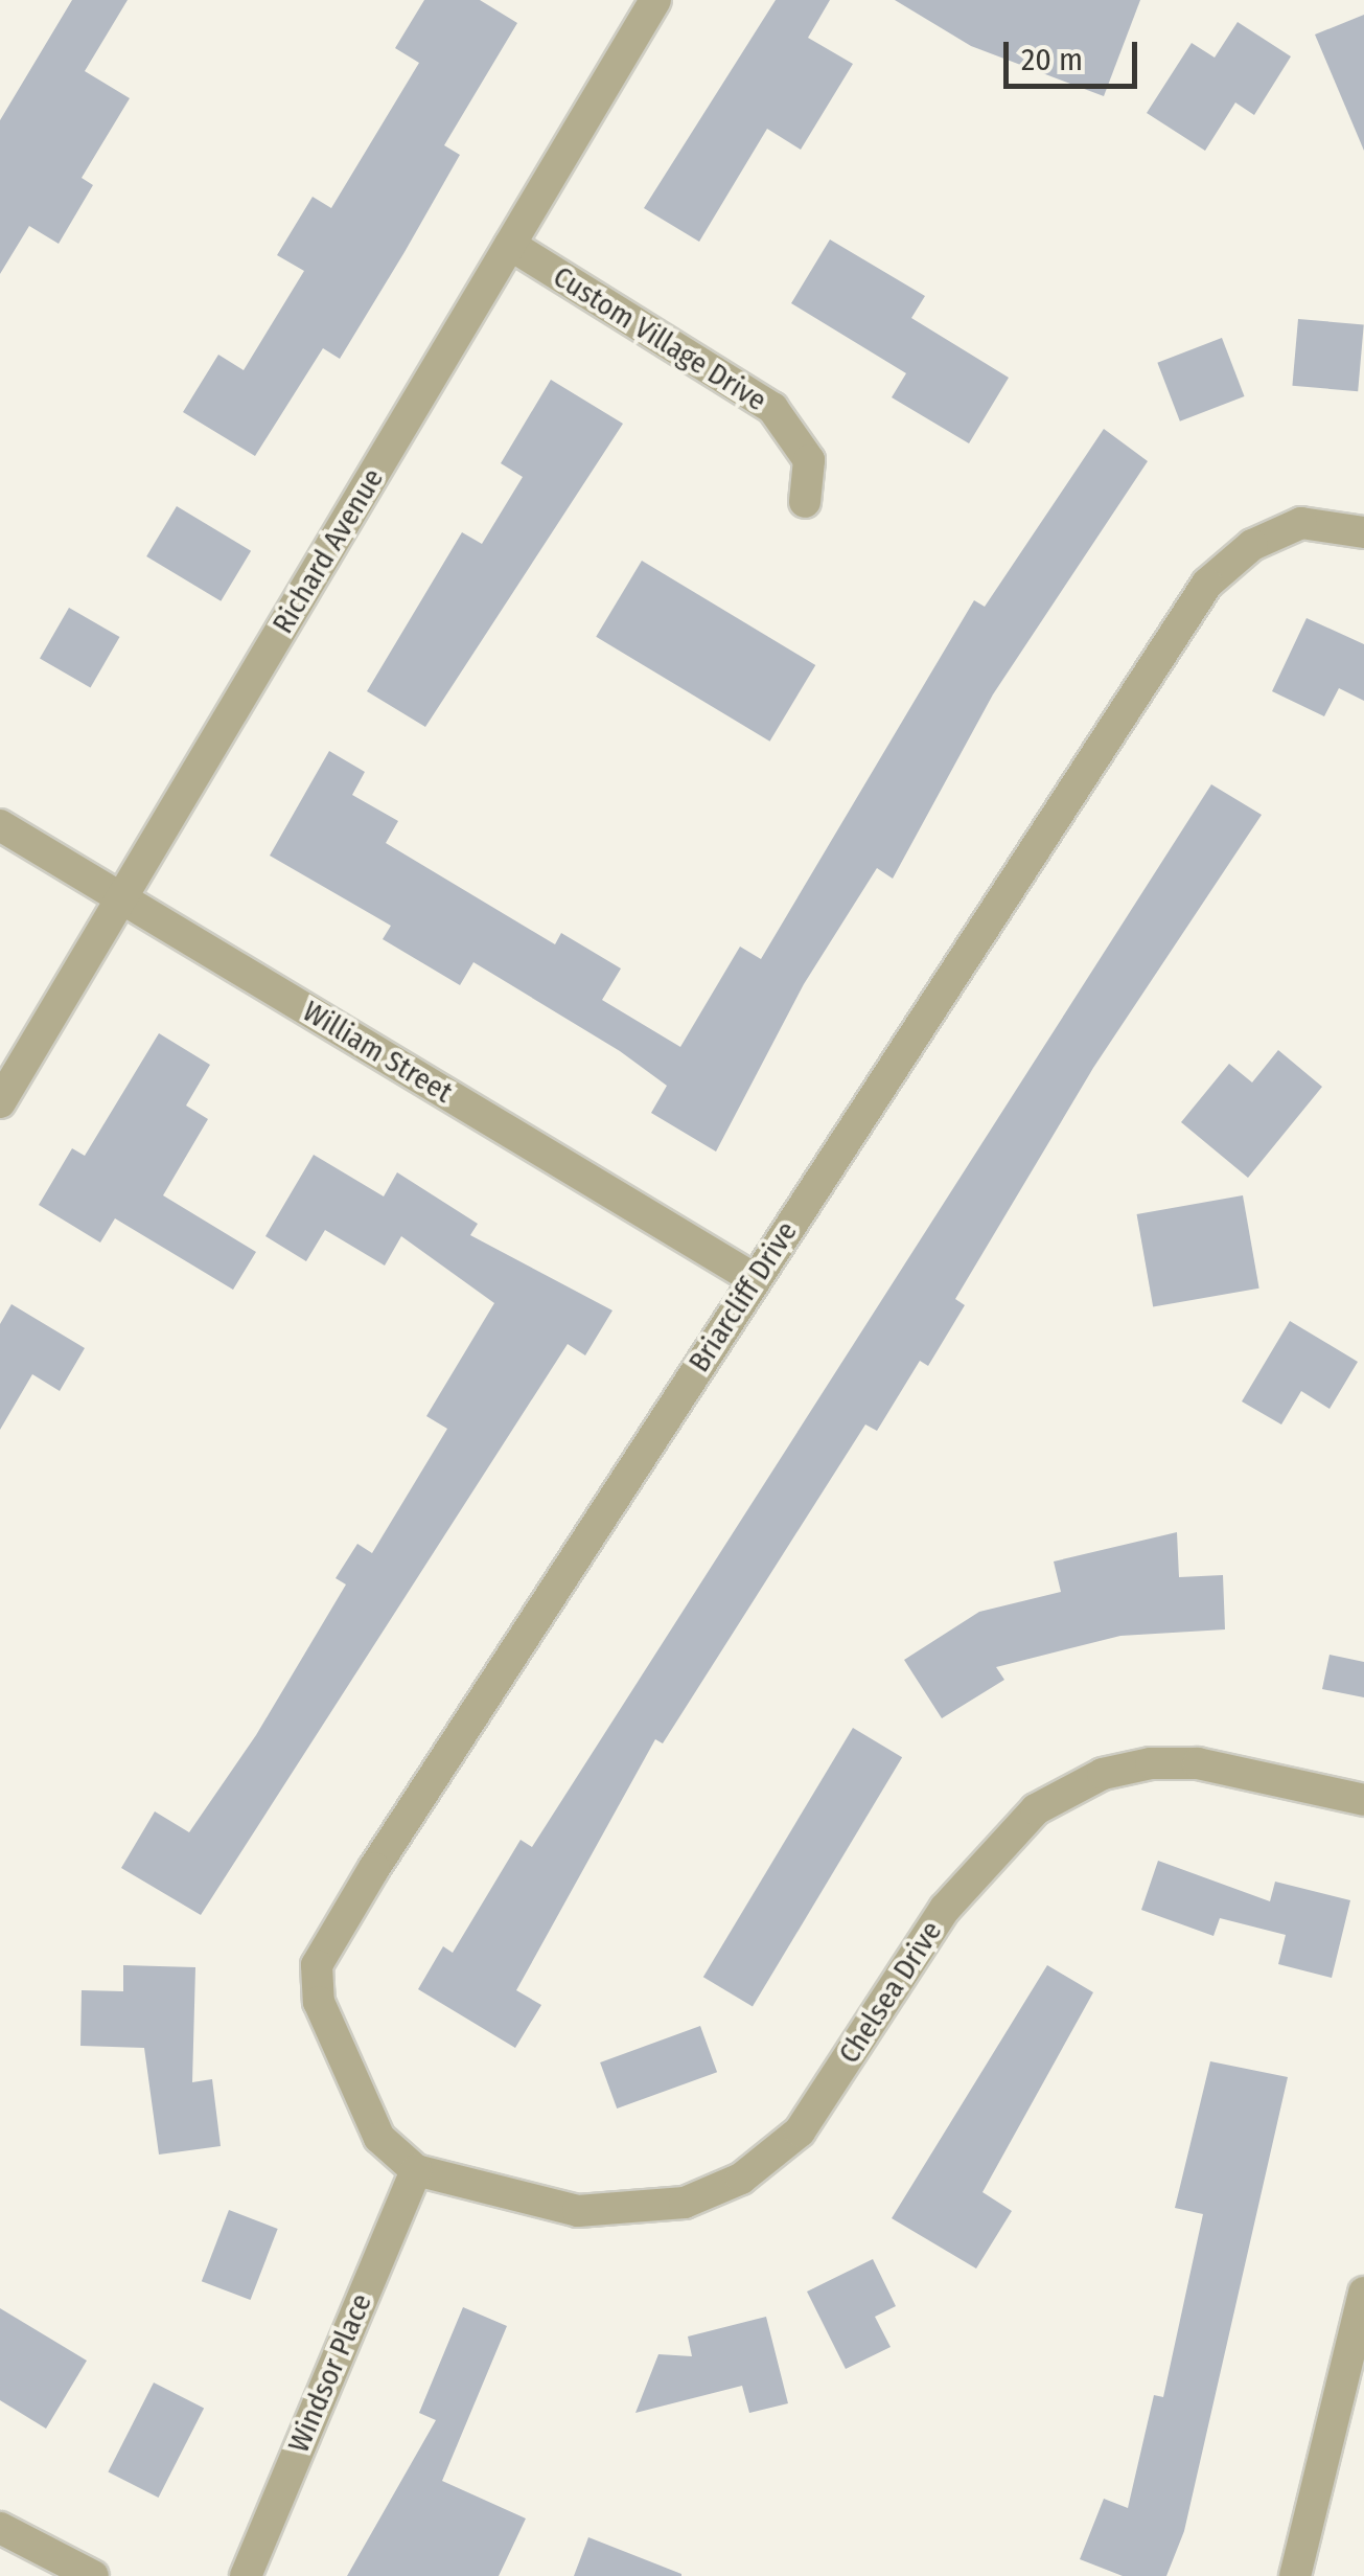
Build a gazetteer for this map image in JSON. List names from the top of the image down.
{
  "streets": {
    "street": [
      "Custom Village Drive",
      "Richard Avenue",
      "William Street",
      "Briarcliff Drive",
      "Chelsea Drive",
      "Windsor Place"
    ]
  },
  "crossings": [
    ["Custom Village Drive", "Richard Avenue"],
    ["Richard Avenue", "William Street"],
    ["William Street", "Briarcliff Drive"],
    ["Briarcliff Drive", "Chelsea Drive"],
    ["Briarcliff Drive", "Windsor Place"],
    ["Chelsea Drive", "Windsor Place"]
  ],
  "scale_bar": "20 m"
}
